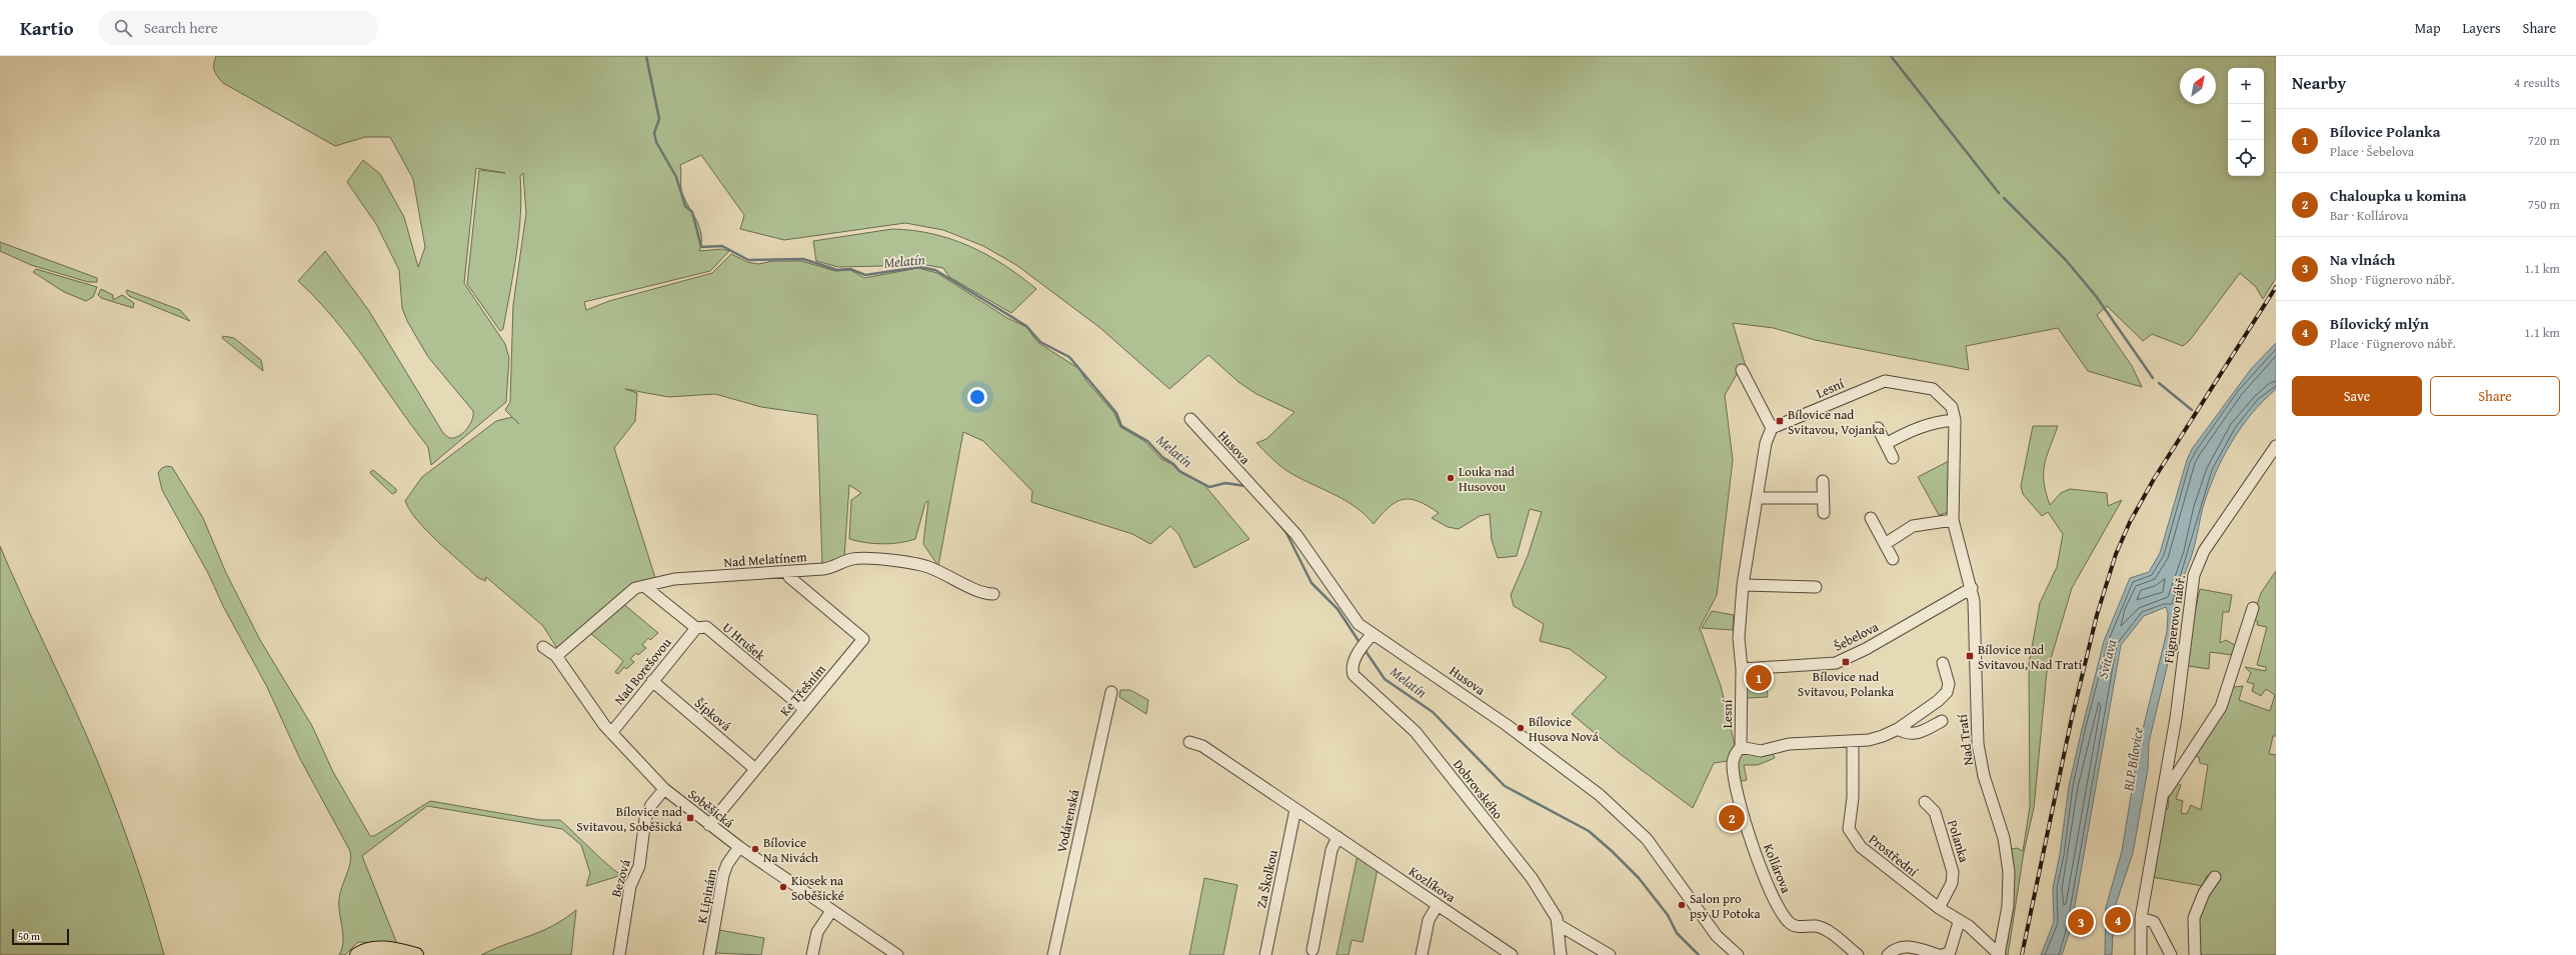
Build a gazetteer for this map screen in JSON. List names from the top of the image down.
{
  "streets": {
    "street": [
      "Lesní",
      "Husova",
      "Nad Melatínem",
      "Fügnerovo nábř.",
      "Šebelova",
      "U Hrušek",
      "Nad Borešovou",
      "Ke Třešním",
      "Šípková",
      "Nad Tratí",
      "Dobrovského",
      "Soběšická",
      "Vodárenská",
      "Polanka",
      "Prostřední",
      "Kollárova",
      "Bezová",
      "Za Školkou",
      "Kozlíkova",
      "K Lipinám"
    ]
  },
  "crossings": [
    ["Lesní", "Šebelova"],
    ["Lesní", "Nad Tratí"],
    ["Lesní", "Kollárova"],
    ["Husova", "Dobrovského"],
    ["Nad Melatínem", "U Hrušek"],
    ["Nad Melatínem", "Soběšická"],
    ["Šebelova", "Nad Tratí"],
    ["U Hrušek", "Nad Borešovou"],
    ["U Hrušek", "Ke Třešním"],
    ["Nad Borešovou", "Šípková"],
    ["Nad Borešovou", "Soběšická"],
    ["Ke Třešním", "Šípková"],
    ["Ke Třešním", "Soběšická"],
    ["Soběšická", "Bezová"],
    ["Soběšická", "K Lipinám"],
    ["Polanka", "Prostřední"],
    ["Za Školkou", "Kozlíkova"]
  ],
  "water": ["Melatín", "Svitava", "BLP Bílovice"],
  "places": {
    "transit": [
      "Bílovice nad Svitavou, Vojanka",
      "Bílovice nad Svitavou, Nad Tratí",
      "Bílovice nad Svitavou, Polanka",
      "Bílovice nad Svitavou, Soběšická"
    ],
    "other": [
      "Louka nad Husovou",
      "Bílovice Husova Nová",
      "Bílovice Na Nivách",
      "Kiosek na Soběšické",
      "Salon pro psy U Potoka"
    ]
  },
  "scale_bar": "50 m",
  "north": "top right",
  "page": {
    "header": "Kartio",
    "search": "Search here",
    "nav": ["Map", "Layers", "Share"],
    "heading": ["Nearby", "4 results"],
    "map_buttons": ["+", "−"],
    "list": [
      {
        "mark": "1",
        "name": "Bílovice Polanka",
        "note": "Place · Šebelova",
        "value": "720 m"
      },
      {
        "mark": "2",
        "name": "Chaloupka u komina",
        "note": "Bar · Kollárova",
        "value": "750 m"
      },
      {
        "mark": "3",
        "name": "Na vlnách",
        "note": "Shop · Fügnerovo nábř.",
        "value": "1.1 km"
      },
      {
        "mark": "4",
        "name": "Bílovický mlýn",
        "note": "Place · Fügnerovo nábř.",
        "value": "1.1 km"
      }
    ],
    "buttons": ["Save", "Share"],
    "pins": [
      "1",
      "2",
      "4",
      "3"
    ],
    "scale": "50 m"
  }
}
